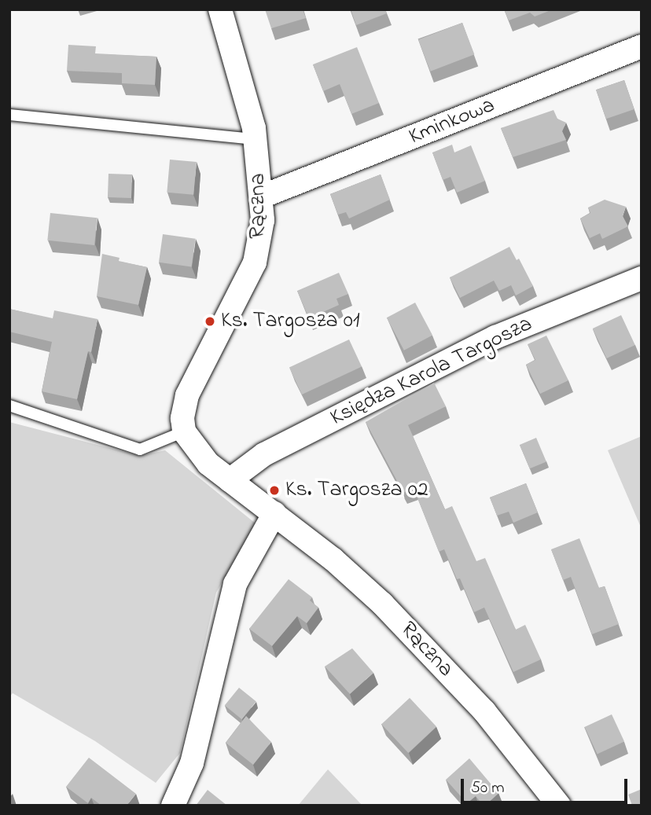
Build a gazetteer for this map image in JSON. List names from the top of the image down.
{
  "streets": {
    "street": ["Kminkowa", "Rączna", "Księdza Karola Targosza"]
  },
  "crossings": [
    ["Kminkowa", "Rączna"],
    ["Rączna", "Księdza Karola Targosza"]
  ],
  "places": ["Ks. Targosza 01", "Ks. Targosza 02"],
  "scale_bar": "50 m"
}
